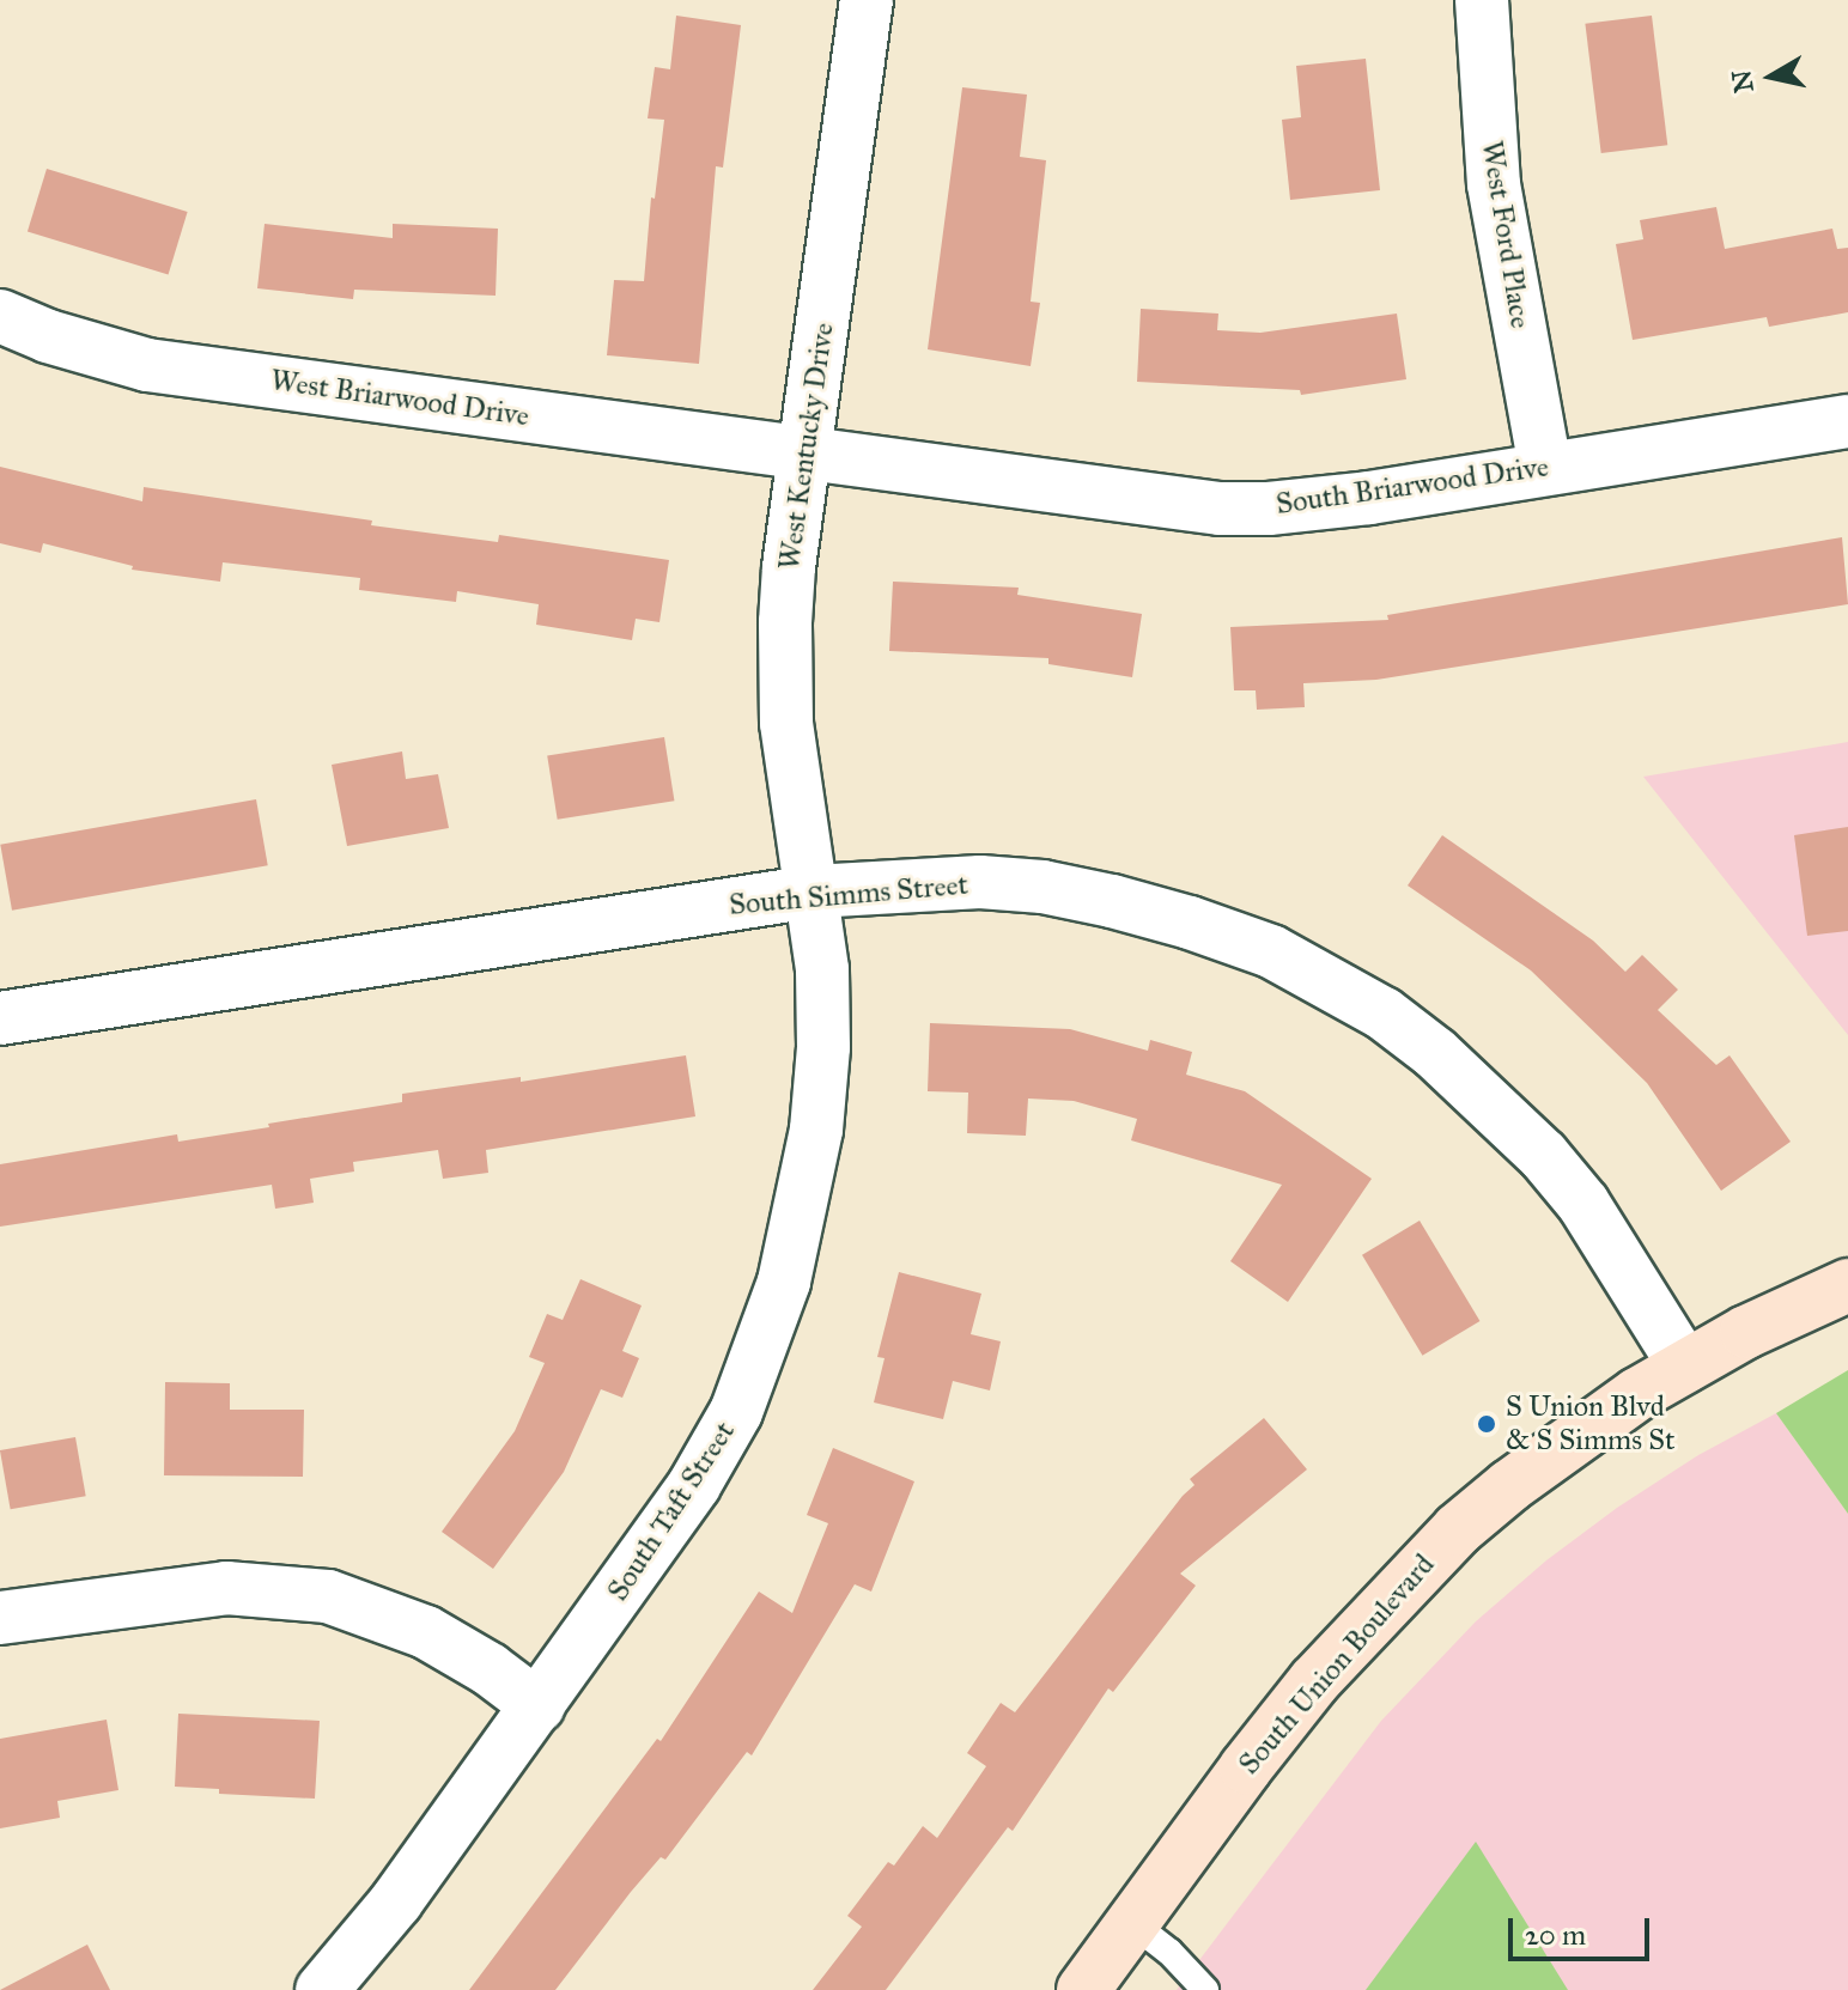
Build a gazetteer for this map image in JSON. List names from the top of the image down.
{
  "streets": {
    "main road": ["South Union Boulevard"],
    "street": [
      "West Ford Place",
      "West Briarwood Drive",
      "West Kentucky Drive",
      "South Briarwood Drive",
      "South Simms Street",
      "South Taft Street"
    ]
  },
  "crossings": [
    ["West Ford Place", "South Briarwood Drive"],
    ["West Briarwood Drive", "West Kentucky Drive"],
    ["West Briarwood Drive", "South Briarwood Drive"],
    ["West Kentucky Drive", "South Briarwood Drive"],
    ["West Kentucky Drive", "South Simms Street"],
    ["West Kentucky Drive", "South Taft Street"],
    ["South Simms Street", "South Taft Street"],
    ["South Simms Street", "South Union Boulevard"]
  ],
  "places": ["S Union Blvd & S Simms St"],
  "scale_bar": "20 m",
  "north": "left"
}
